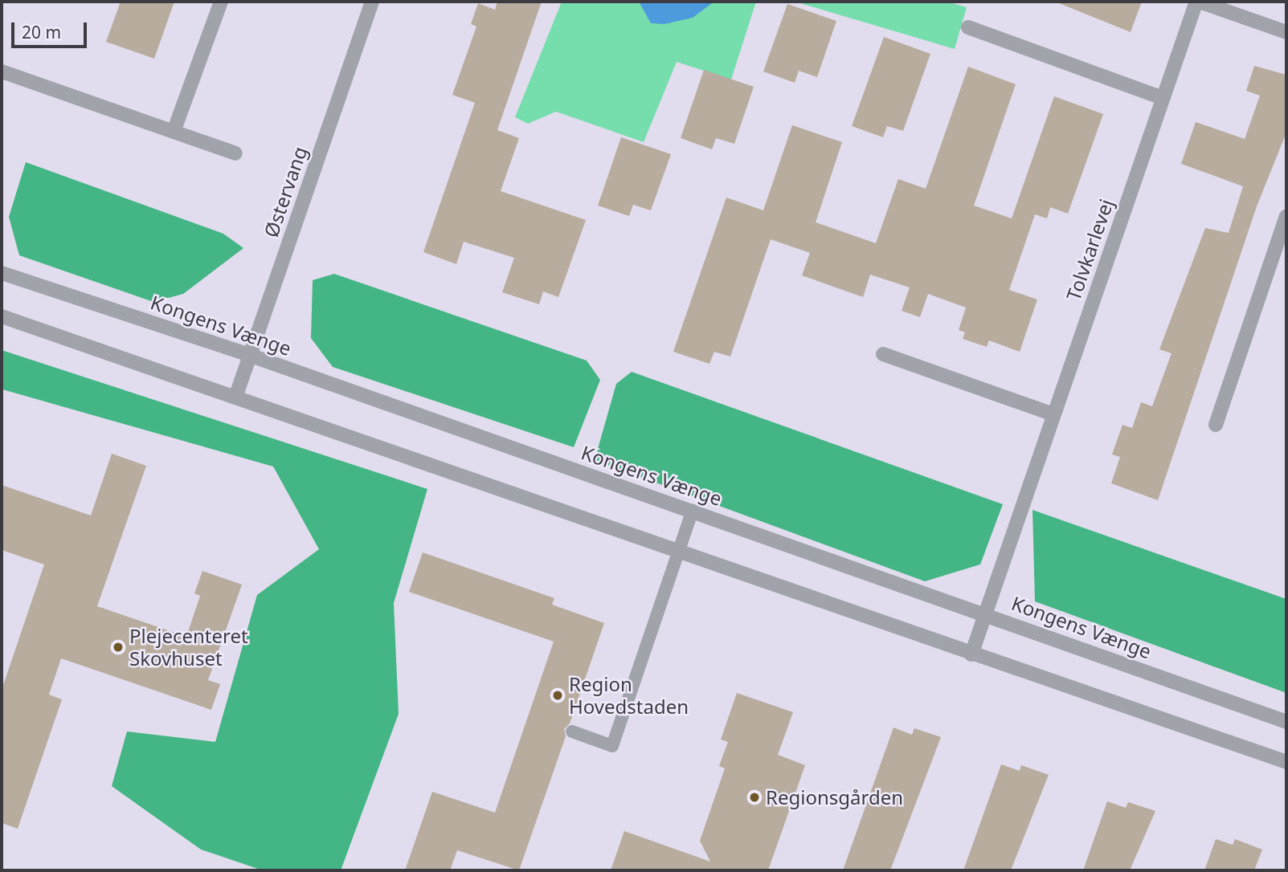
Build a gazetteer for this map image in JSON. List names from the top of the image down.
{
  "streets": {
    "street": ["Østervang", "Tolvkarlevej", "Kongens Vænge"]
  },
  "crossings": [
    ["Østervang", "Kongens Vænge"],
    ["Tolvkarlevej", "Kongens Vænge"]
  ],
  "places": ["Plejecenteret Skovhuset", "Region Hovedstaden", "Regionsgården"],
  "scale_bar": "20 m"
}
